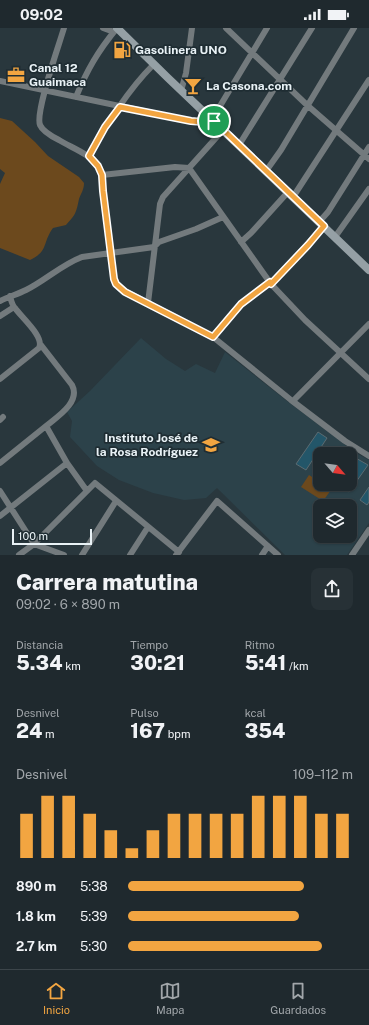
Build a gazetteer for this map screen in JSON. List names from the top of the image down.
{
  "places": {
    "fuel station": ["Gasolinera UNO"],
    "office": ["Canal 12 Guaimaca"],
    "bar": ["La Casona.com"],
    "school or university": ["Instituto José de la Rosa Rodríguez"]
  },
  "scale_bar": "100 m",
  "north": "bottom right",
  "page": {
    "status": "09:02",
    "scale": "100 m",
    "heading": ["Carrera matutina", "09:02 · 6 × 890 m"],
    "stats": [
      ["Distancia", "5.34 km"],
      ["Tiempo", "30:21"],
      ["Ritmo", "5:41 /km"],
      ["Desnivel", "24 m"],
      ["Pulso", "167 bpm"],
      ["kcal", "354"]
    ],
    "chart": ["Desnivel", "109–112 m"],
    "list": [
      {
        "name": "890 m",
        "note": "5:38"
      },
      {
        "name": "1.8 km",
        "note": "5:39"
      },
      {
        "name": "2.7 km",
        "note": "5:30"
      }
    ],
    "tabs": ["Inicio", "Mapa", "Guardados"]
  }
}
